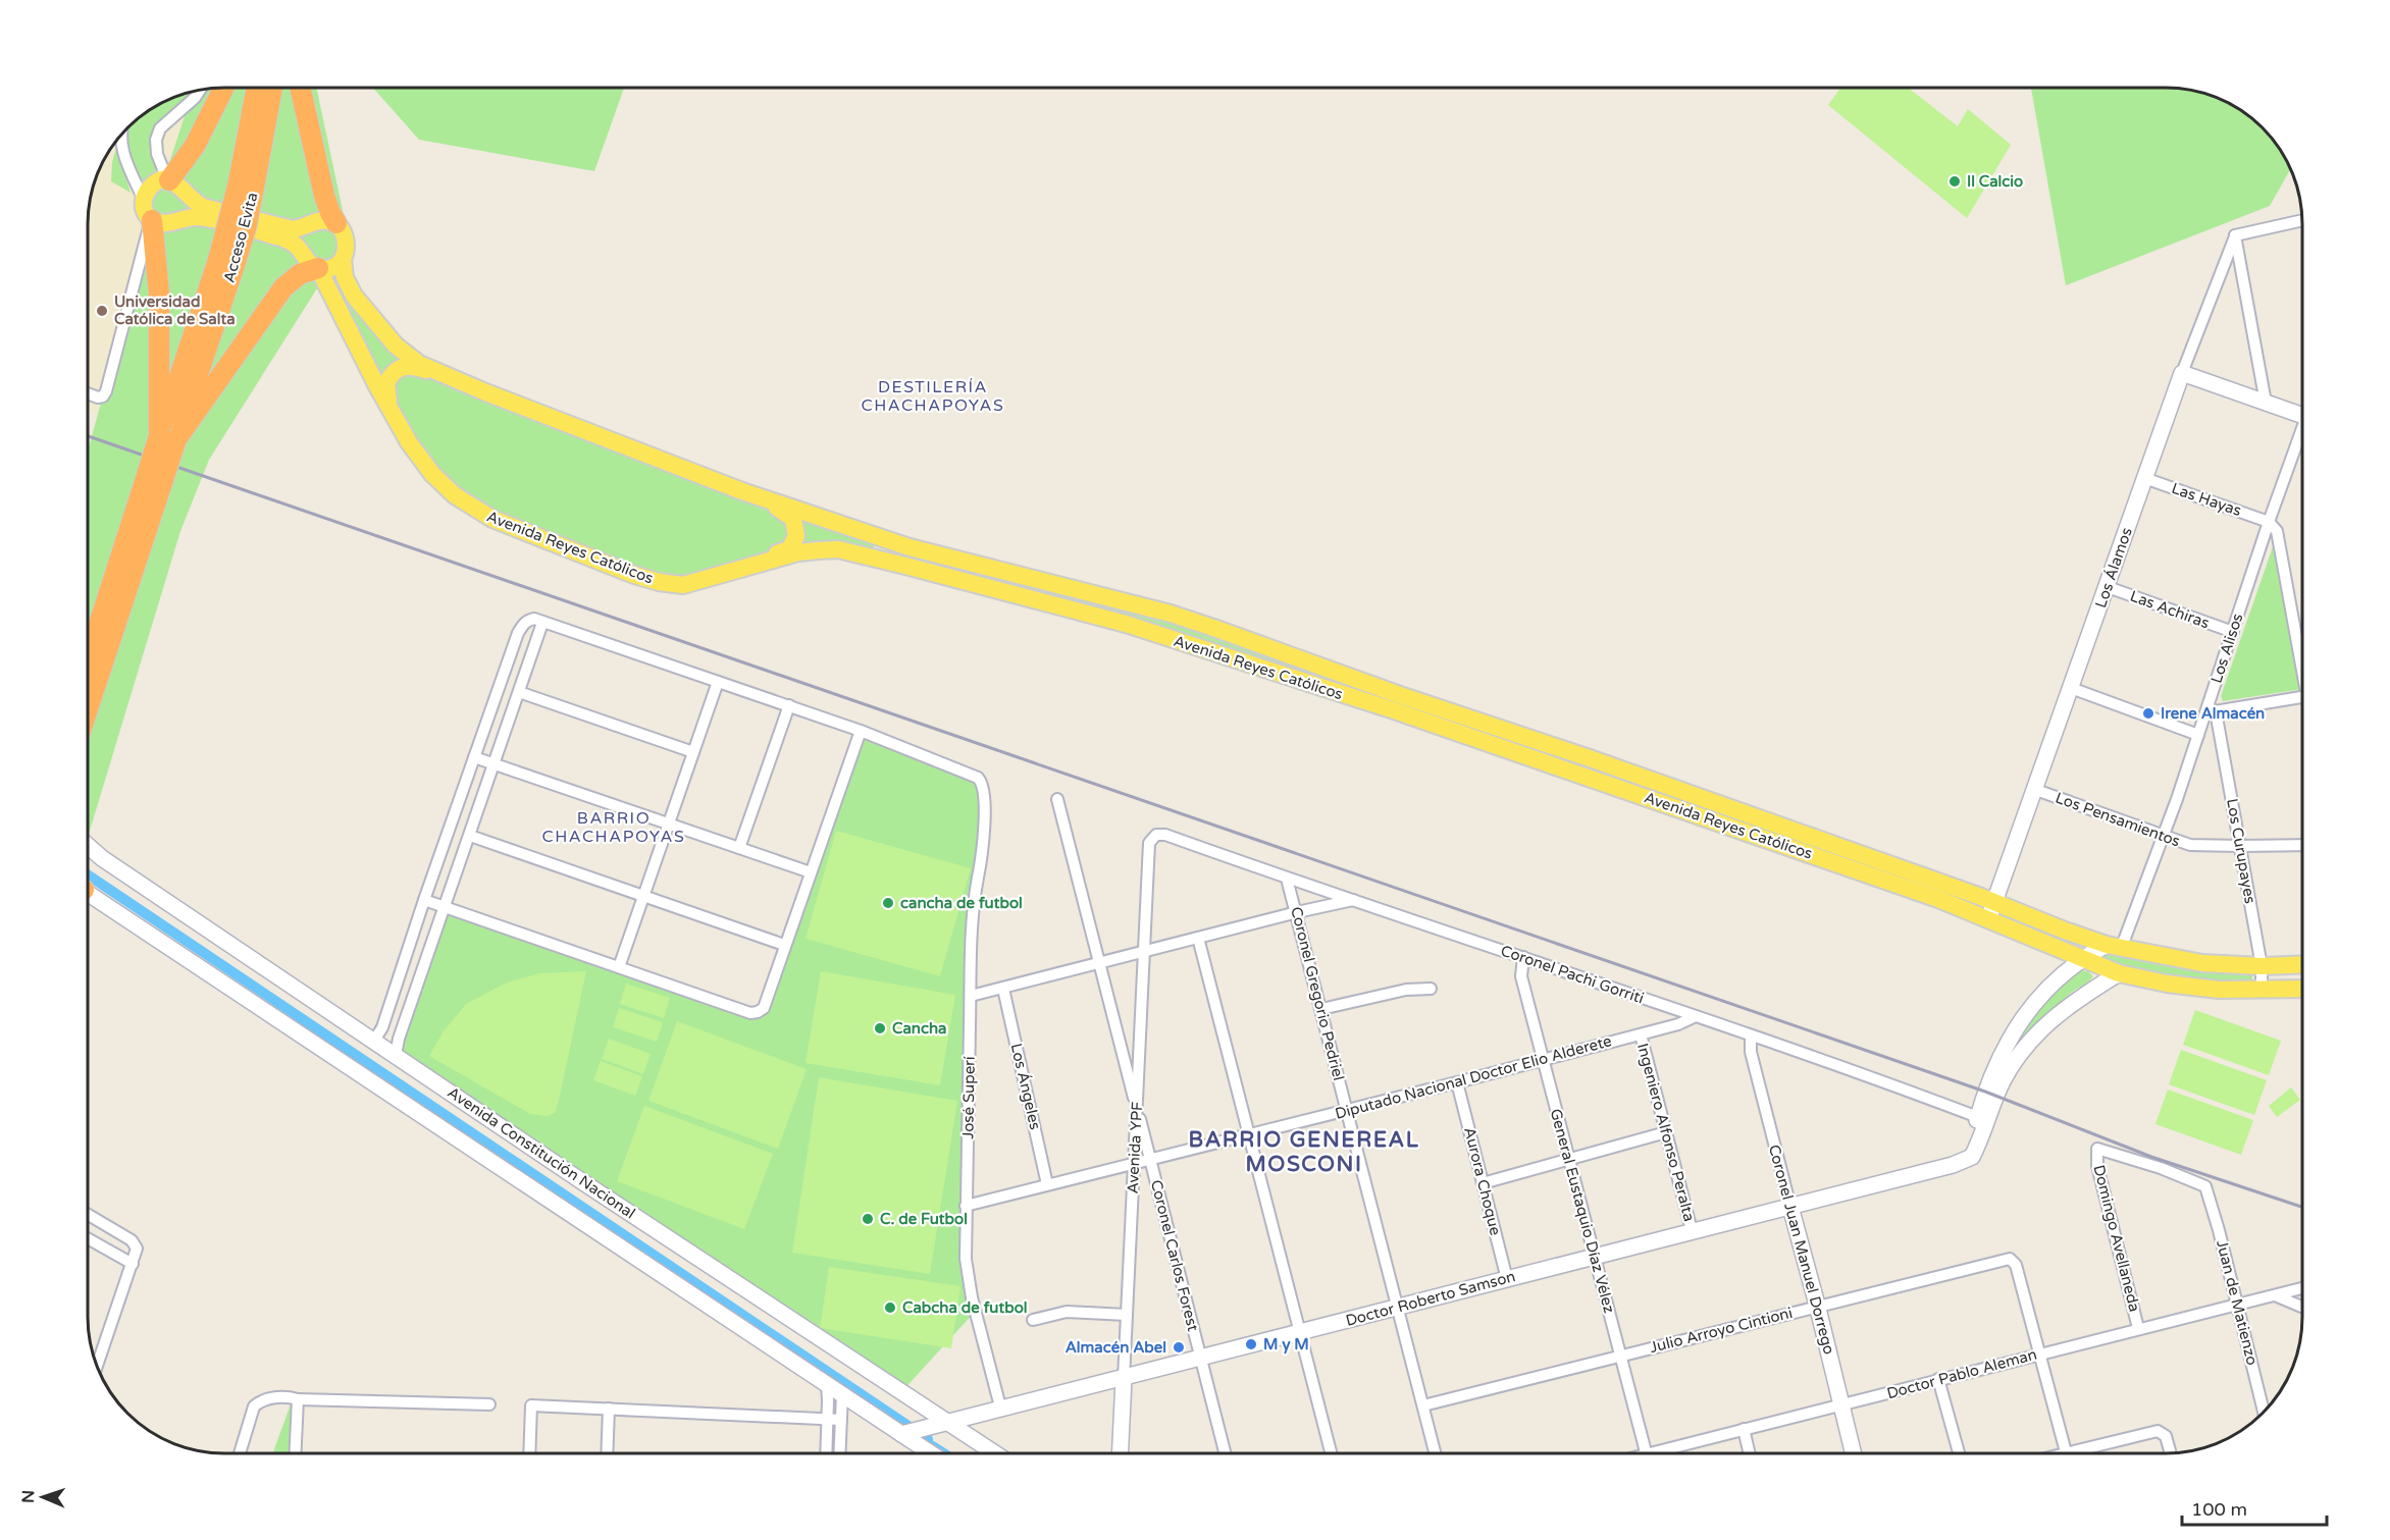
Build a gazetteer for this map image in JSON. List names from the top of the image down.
{
  "streets": {
    "highway": ["Acceso Evita"],
    "main road": ["Avenida Reyes Católicos"],
    "street": [
      "Las Hayas",
      "Los Álamos",
      "Las Achiras",
      "Los Alisos",
      "Los Pensamientos",
      "Los Curupayes",
      "Coronel Pachi Gorriti",
      "Coronel Gregorio Pedriel",
      "Diputado Nacional Doctor Elio Alderete",
      "Los Ángeles",
      "José Superí",
      "Ingeniero Alfonso Peralta",
      "Avenida YPF",
      "Avenida Constitución Nacional",
      "Aurora Choque",
      "General Eustaquio Díaz Vélez",
      "Domingo Avellaneda",
      "Coronel Juan Manuel Dorrego",
      "Coronel Carlos Forest",
      "Doctor Roberto Samson",
      "Juan de Matienzo",
      "Julio Arroyo Cintioni",
      "Doctor Pablo Aleman"
    ]
  },
  "crossings": [
    ["Las Hayas", "Los Álamos"],
    ["Las Hayas", "Los Alisos"],
    ["Avenida Reyes Católicos", "Los Álamos"],
    ["Avenida Reyes Católicos", "Los Alisos"],
    ["Avenida Reyes Católicos", "Los Curupayes"],
    ["Avenida Reyes Católicos", "Doctor Roberto Samson"],
    ["Los Álamos", "Las Achiras"],
    ["Los Álamos", "Los Pensamientos"],
    ["Las Achiras", "Los Alisos"],
    ["Los Alisos", "Los Pensamientos"],
    ["Los Alisos", "Los Curupayes"],
    ["Los Alisos", "Doctor Roberto Samson"],
    ["Los Pensamientos", "Los Curupayes"],
    ["Coronel Pachi Gorriti", "Coronel Gregorio Pedriel"],
    ["Coronel Pachi Gorriti", "Diputado Nacional Doctor Elio Alderete"],
    ["Coronel Pachi Gorriti", "Avenida YPF"],
    ["Coronel Pachi Gorriti", "General Eustaquio Díaz Vélez"],
    ["Coronel Pachi Gorriti", "Coronel Juan Manuel Dorrego"],
    ["Coronel Pachi Gorriti", "Doctor Roberto Samson"],
    ["Coronel Gregorio Pedriel", "Diputado Nacional Doctor Elio Alderete"],
    ["Coronel Gregorio Pedriel", "Doctor Roberto Samson"],
    ["Coronel Gregorio Pedriel", "Julio Arroyo Cintioni"],
    ["Diputado Nacional Doctor Elio Alderete", "Los Ángeles"],
    ["Diputado Nacional Doctor Elio Alderete", "José Superí"],
    ["Diputado Nacional Doctor Elio Alderete", "Ingeniero Alfonso Peralta"],
    ["Diputado Nacional Doctor Elio Alderete", "Avenida YPF"],
    ["Diputado Nacional Doctor Elio Alderete", "Aurora Choque"],
    ["Diputado Nacional Doctor Elio Alderete", "General Eustaquio Díaz Vélez"],
    ["Diputado Nacional Doctor Elio Alderete", "Coronel Carlos Forest"],
    ["José Superí", "Doctor Roberto Samson"],
    ["Ingeniero Alfonso Peralta", "Doctor Roberto Samson"],
    ["Avenida YPF", "Coronel Carlos Forest"],
    ["Avenida YPF", "Doctor Roberto Samson"],
    ["Avenida Constitución Nacional", "Doctor Roberto Samson"],
    ["Aurora Choque", "Doctor Roberto Samson"],
    ["General Eustaquio Díaz Vélez", "Doctor Roberto Samson"],
    ["General Eustaquio Díaz Vélez", "Julio Arroyo Cintioni"],
    ["Domingo Avellaneda", "Juan de Matienzo"],
    ["Domingo Avellaneda", "Doctor Pablo Aleman"],
    ["Coronel Juan Manuel Dorrego", "Doctor Roberto Samson"],
    ["Coronel Juan Manuel Dorrego", "Julio Arroyo Cintioni"],
    ["Coronel Juan Manuel Dorrego", "Doctor Pablo Aleman"],
    ["Coronel Carlos Forest", "Doctor Roberto Samson"],
    ["Juan de Matienzo", "Doctor Pablo Aleman"],
    ["Julio Arroyo Cintioni", "Doctor Pablo Aleman"]
  ],
  "districts": ["DESTILERÍA CHACHAPOYAS", "BARRIO CHACHAPOYAS", "BARRIO GENEREAL MOSCONI"],
  "places": [
    "Il Calcio",
    "Universidad Católica de Salta",
    "Irene Almacén",
    "cancha de futbol",
    "Cancha",
    "C. de Futbol",
    "Cabcha de futbol",
    "M y M",
    "Almacén Abel"
  ],
  "scale_bar": "100 m",
  "north": "left"
}
